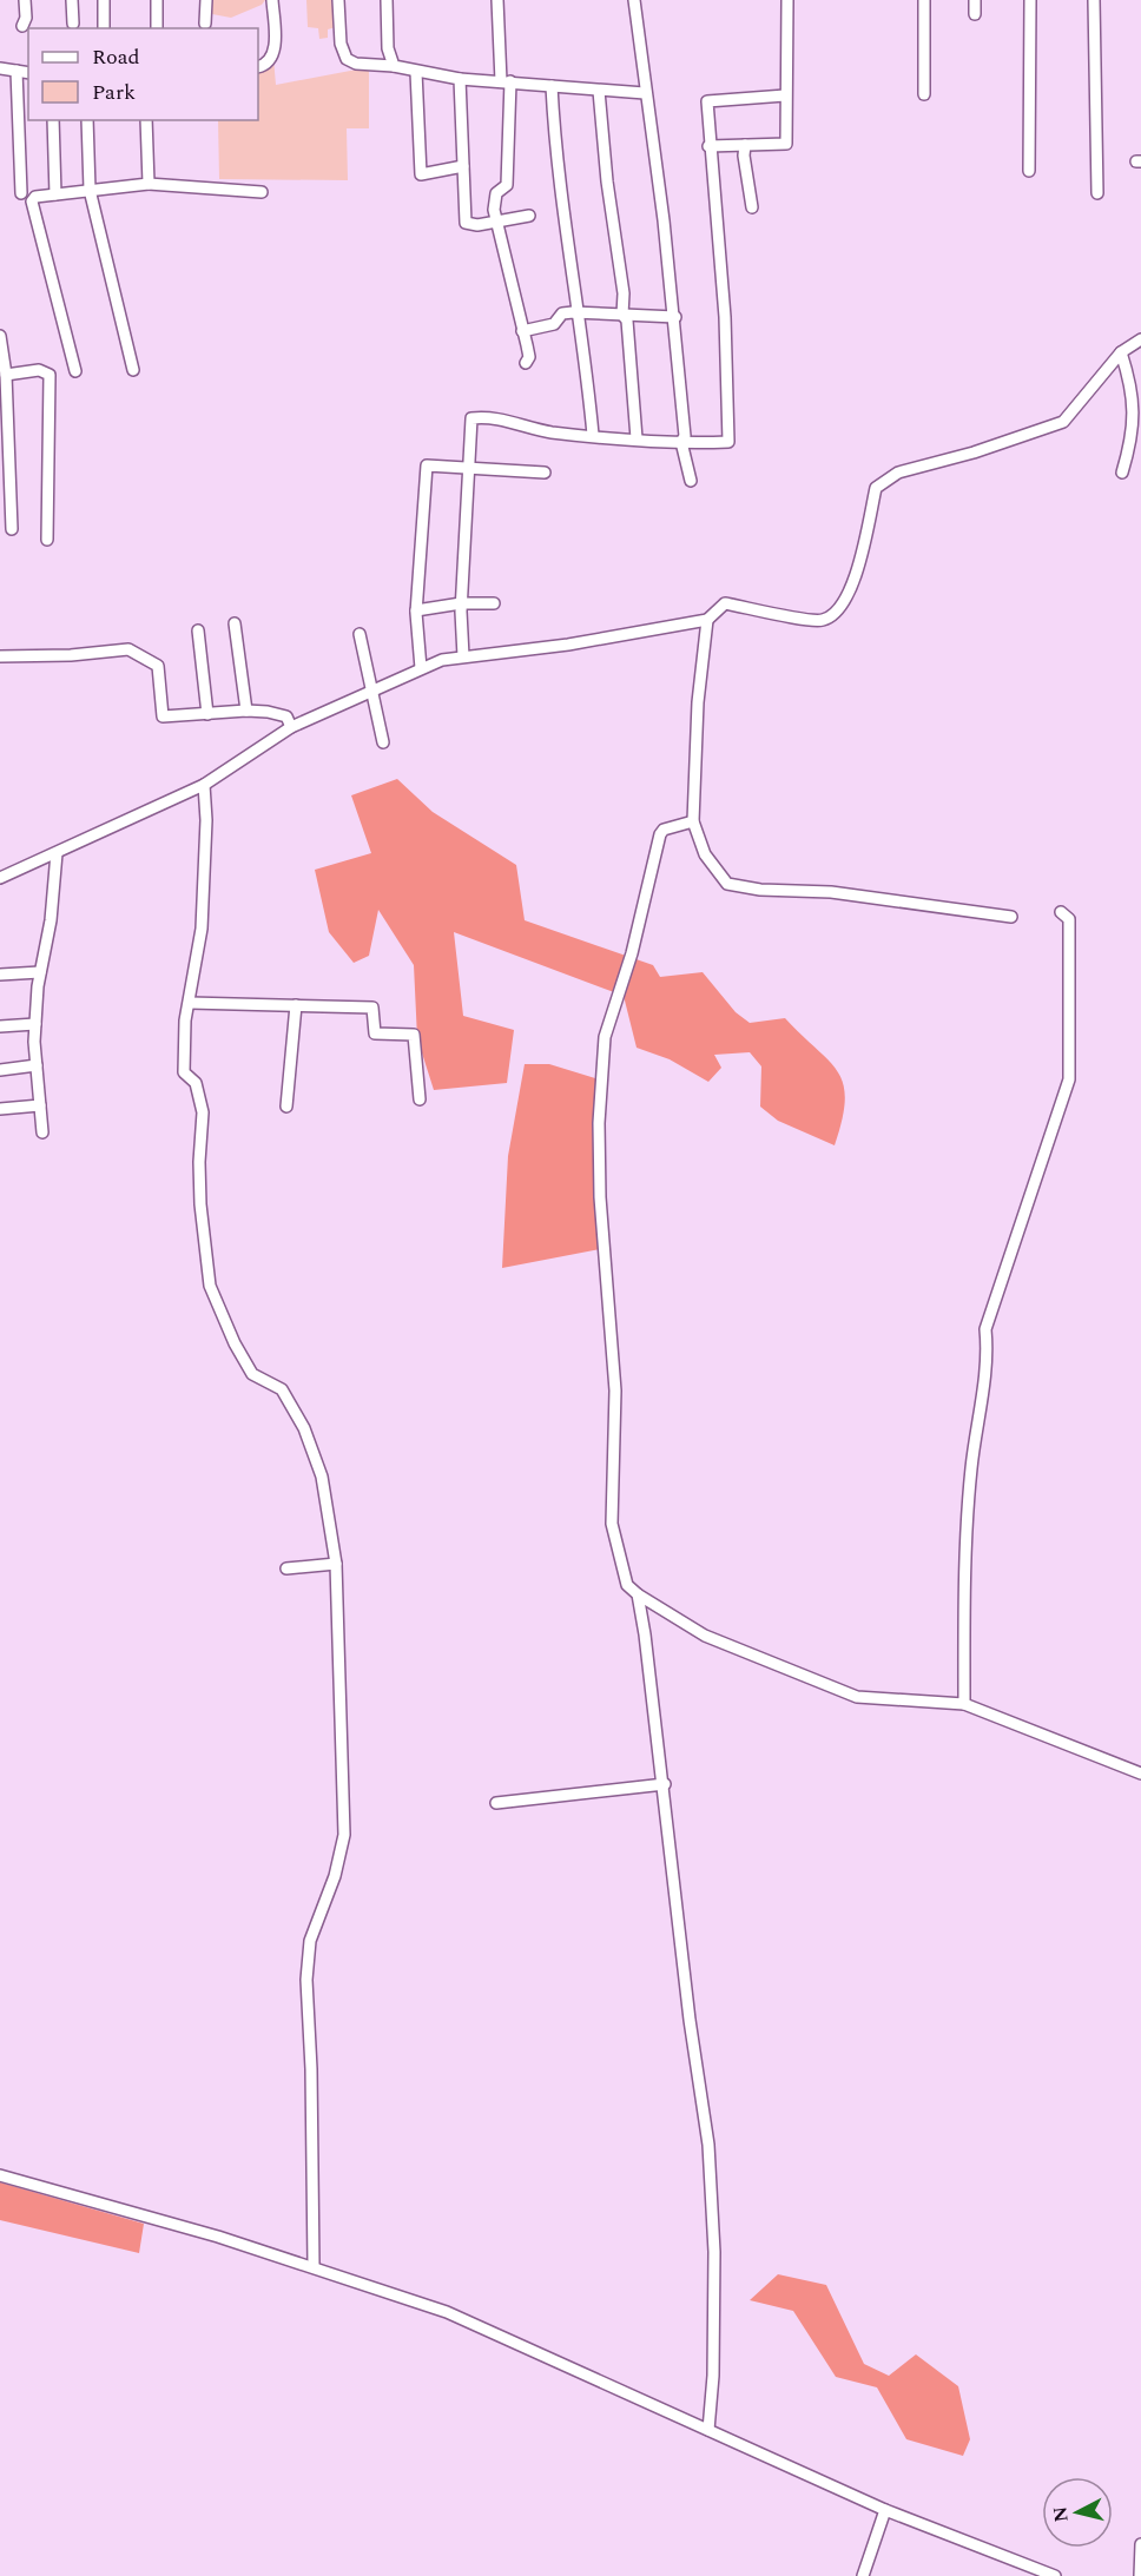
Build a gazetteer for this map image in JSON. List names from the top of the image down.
{
  "legend": ["Road", "Park"],
  "north": "left"
}
